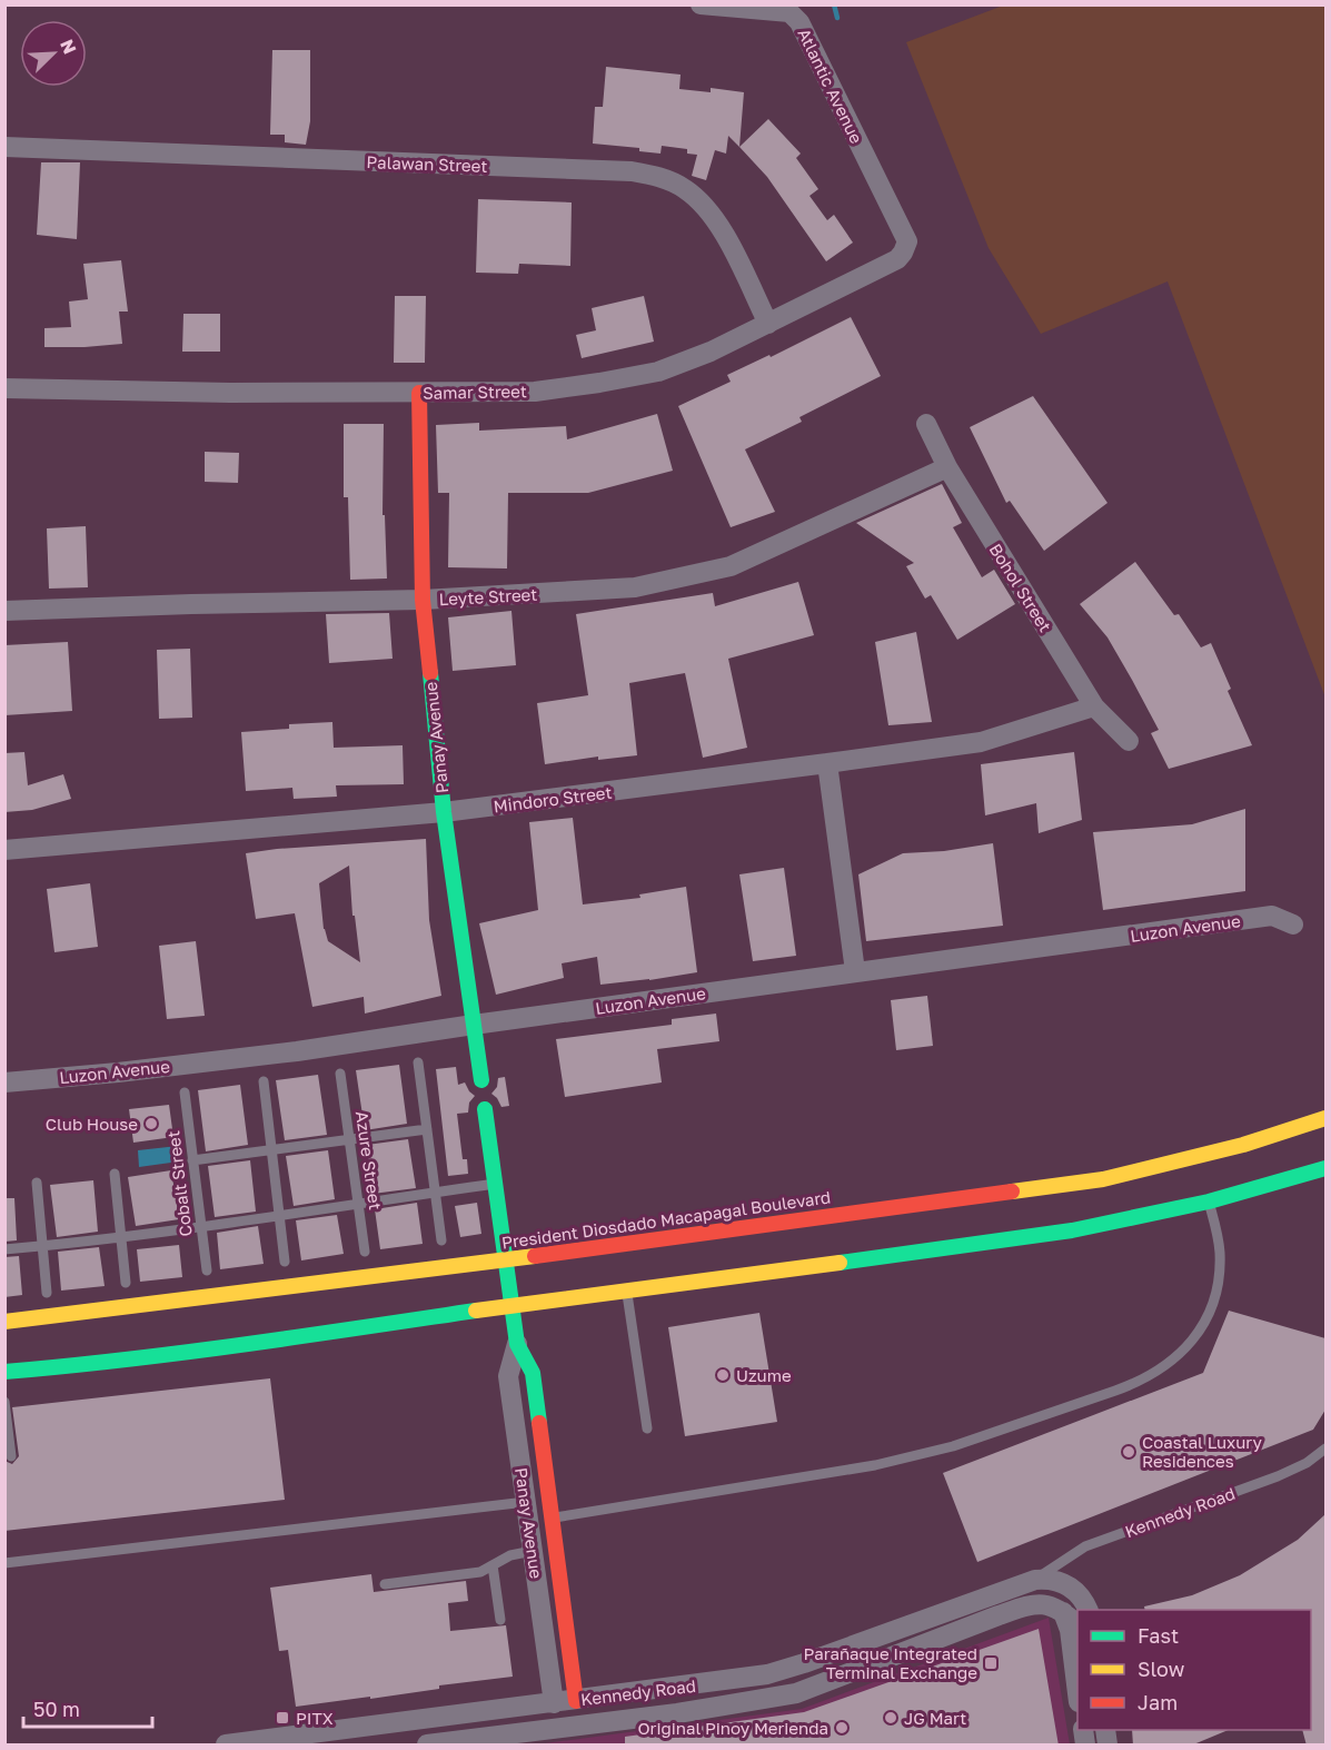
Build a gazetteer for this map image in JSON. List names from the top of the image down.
{
  "streets": {
    "main road": ["Panay Avenue", "President Diosdado Macapagal Boulevard"],
    "street": [
      "Atlantic Avenue",
      "Palawan Street",
      "Samar Street",
      "Bohol Street",
      "Leyte Street",
      "Mindoro Street",
      "Luzon Avenue",
      "Kennedy Road"
    ],
    "lane": ["Azure Street", "Cobalt Street"]
  },
  "crossings": [
    ["Atlantic Avenue", "Samar Street"],
    ["Palawan Street", "Samar Street"],
    ["Samar Street", "Panay Avenue"],
    ["Bohol Street", "Leyte Street"],
    ["Bohol Street", "Mindoro Street"],
    ["Leyte Street", "Panay Avenue"],
    ["Panay Avenue", "Mindoro Street"],
    ["Panay Avenue", "Luzon Avenue"],
    ["Panay Avenue", "President Diosdado Macapagal Boulevard"],
    ["Panay Avenue", "Kennedy Road"]
  ],
  "places": {
    "other": [
      "Club House",
      "Uzume",
      "Coastal Luxury Residences",
      "JG Mart",
      "Original Pinoy Merienda"
    ],
    "transit": ["Parañaque Integrated Terminal Exchange", "PITX"]
  },
  "legend": ["Fast", "Slow", "Jam"],
  "scale_bar": "50 m",
  "north": "top right"
}
